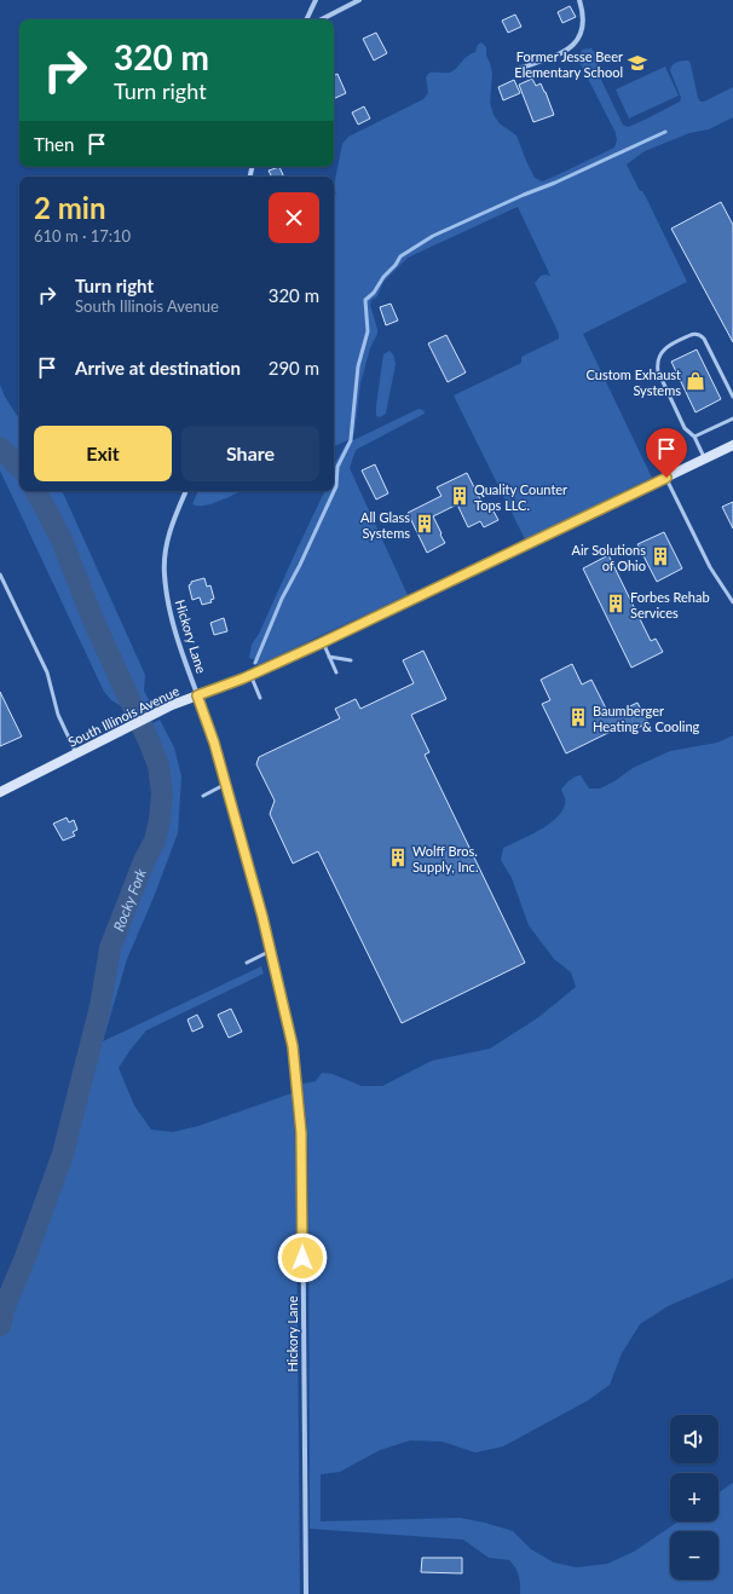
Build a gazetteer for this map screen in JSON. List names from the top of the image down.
{
  "streets": {
    "main road": ["South Illinois Avenue"],
    "street": ["Hickory Lane"]
  },
  "crossings": [
    ["Hickory Lane", "South Illinois Avenue"]
  ],
  "water": ["Rocky Fork"],
  "places": {
    "school or university": ["Former Jesse Beer Elementary School"],
    "shop": ["Custom Exhaust Systems"],
    "building": [
      "Quality Counter Tops LLC.",
      "All Glass Systems",
      "Air Solutions of Ohio",
      "Forbes Rehab Services",
      "Baumberger Heating & Cooling",
      "Wolff Bros. Supply, Inc."
    ]
  },
  "page": {
    "turn": ["320 m", "Turn right"],
    "then": "Then",
    "heading": ["2 min", "610 m · 17:10"],
    "list": [
      {
        "name": "Turn right",
        "note": "South Illinois Avenue",
        "value": "320 m"
      },
      {
        "name": "Arrive at destination",
        "value": "290 m"
      }
    ],
    "buttons": ["Exit", "Share"],
    "map_buttons": ["+", "−"]
  }
}
